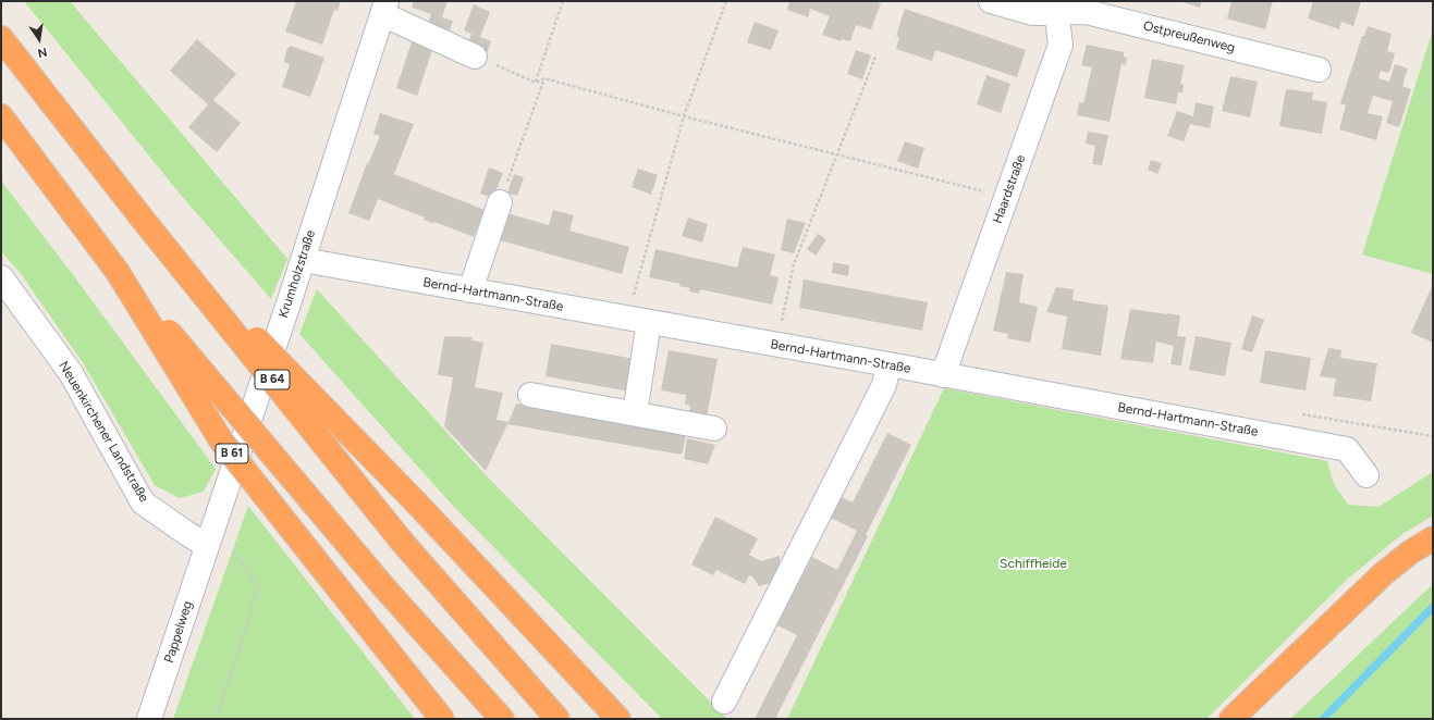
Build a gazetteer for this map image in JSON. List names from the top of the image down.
{
  "streets": {
    "highway": ["B 64", "B 61"],
    "street": [
      "Ostpreußenweg",
      "Haardstraße",
      "Krumholzstraße",
      "Bernd-Hartmann-Straße",
      "Neuenkirchener Landstraße",
      "Pappelweg"
    ]
  },
  "crossings": [
    ["Ostpreußenweg", "Haardstraße"],
    ["Haardstraße", "Bernd-Hartmann-Straße"],
    ["Krumholzstraße", "Bernd-Hartmann-Straße"],
    ["Krumholzstraße", "Neuenkirchener Landstraße"],
    ["Krumholzstraße", "Pappelweg"],
    ["Neuenkirchener Landstraße", "Pappelweg"]
  ],
  "parks": ["Schiffheide"],
  "north": "bottom"
}
